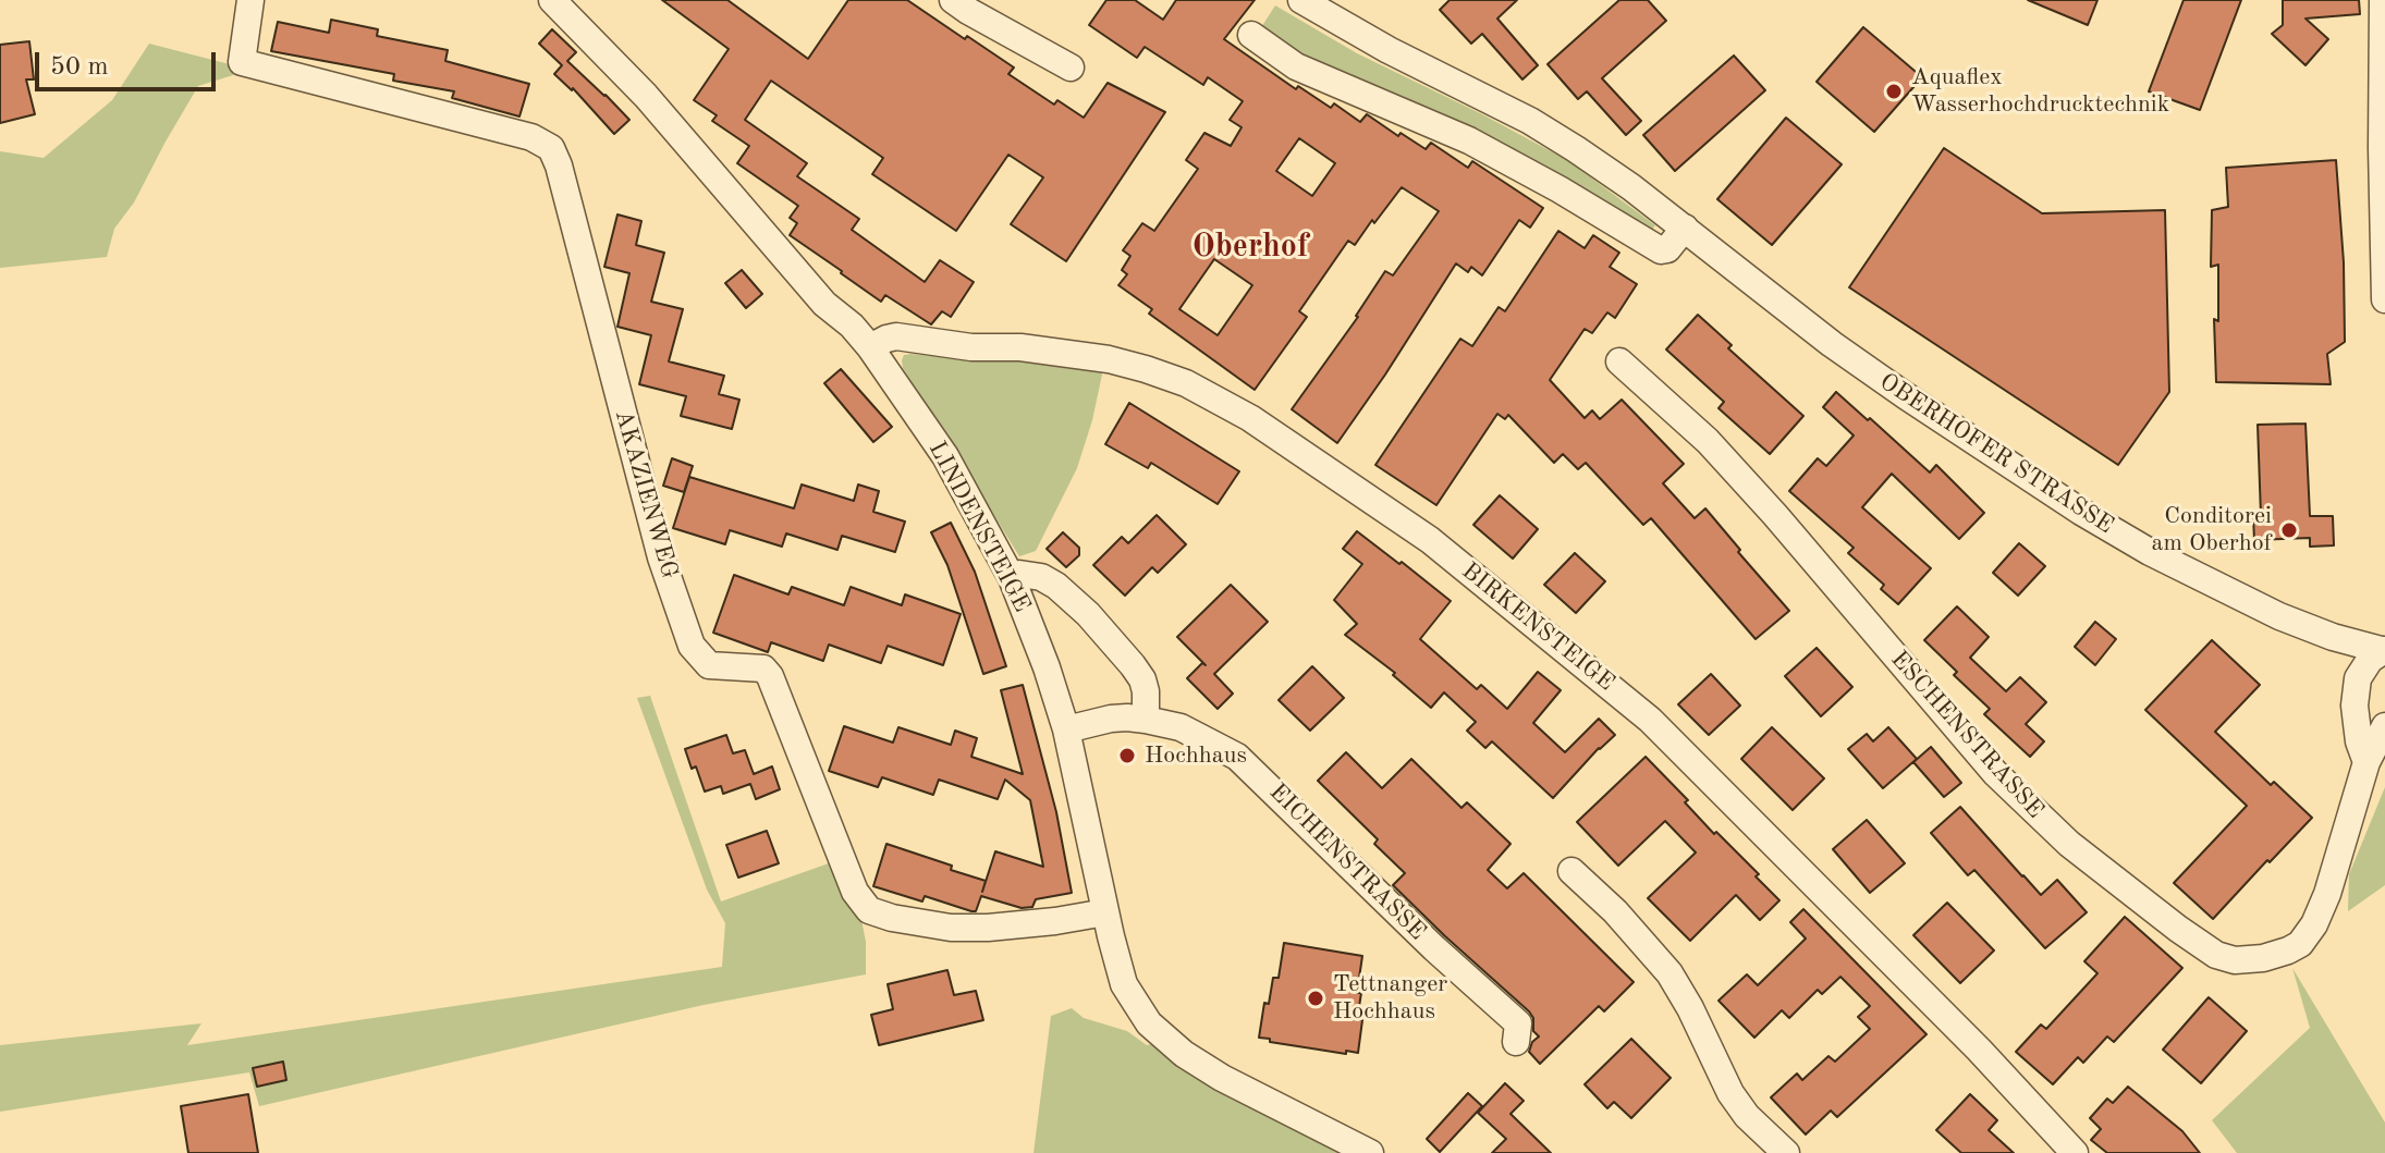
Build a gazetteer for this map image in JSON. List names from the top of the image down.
{
  "streets": {
    "street": [
      "OBERHOFER STRASSE",
      "AKAZIENWEG",
      "LINDENSTEIGE",
      "BIRKENSTEIGE",
      "ESCHENSTRASSE",
      "EICHENSTRASSE"
    ]
  },
  "crossings": [
    ["AKAZIENWEG", "LINDENSTEIGE"],
    ["LINDENSTEIGE", "BIRKENSTEIGE"],
    ["LINDENSTEIGE", "EICHENSTRASSE"]
  ],
  "districts": ["Oberhof"],
  "places": [
    "Aquaflex Wasserhochdrucktechnik",
    "Conditorei am Oberhof",
    "Hochhaus",
    "Tettnanger Hochhaus"
  ],
  "scale_bar": "50 m"
}
